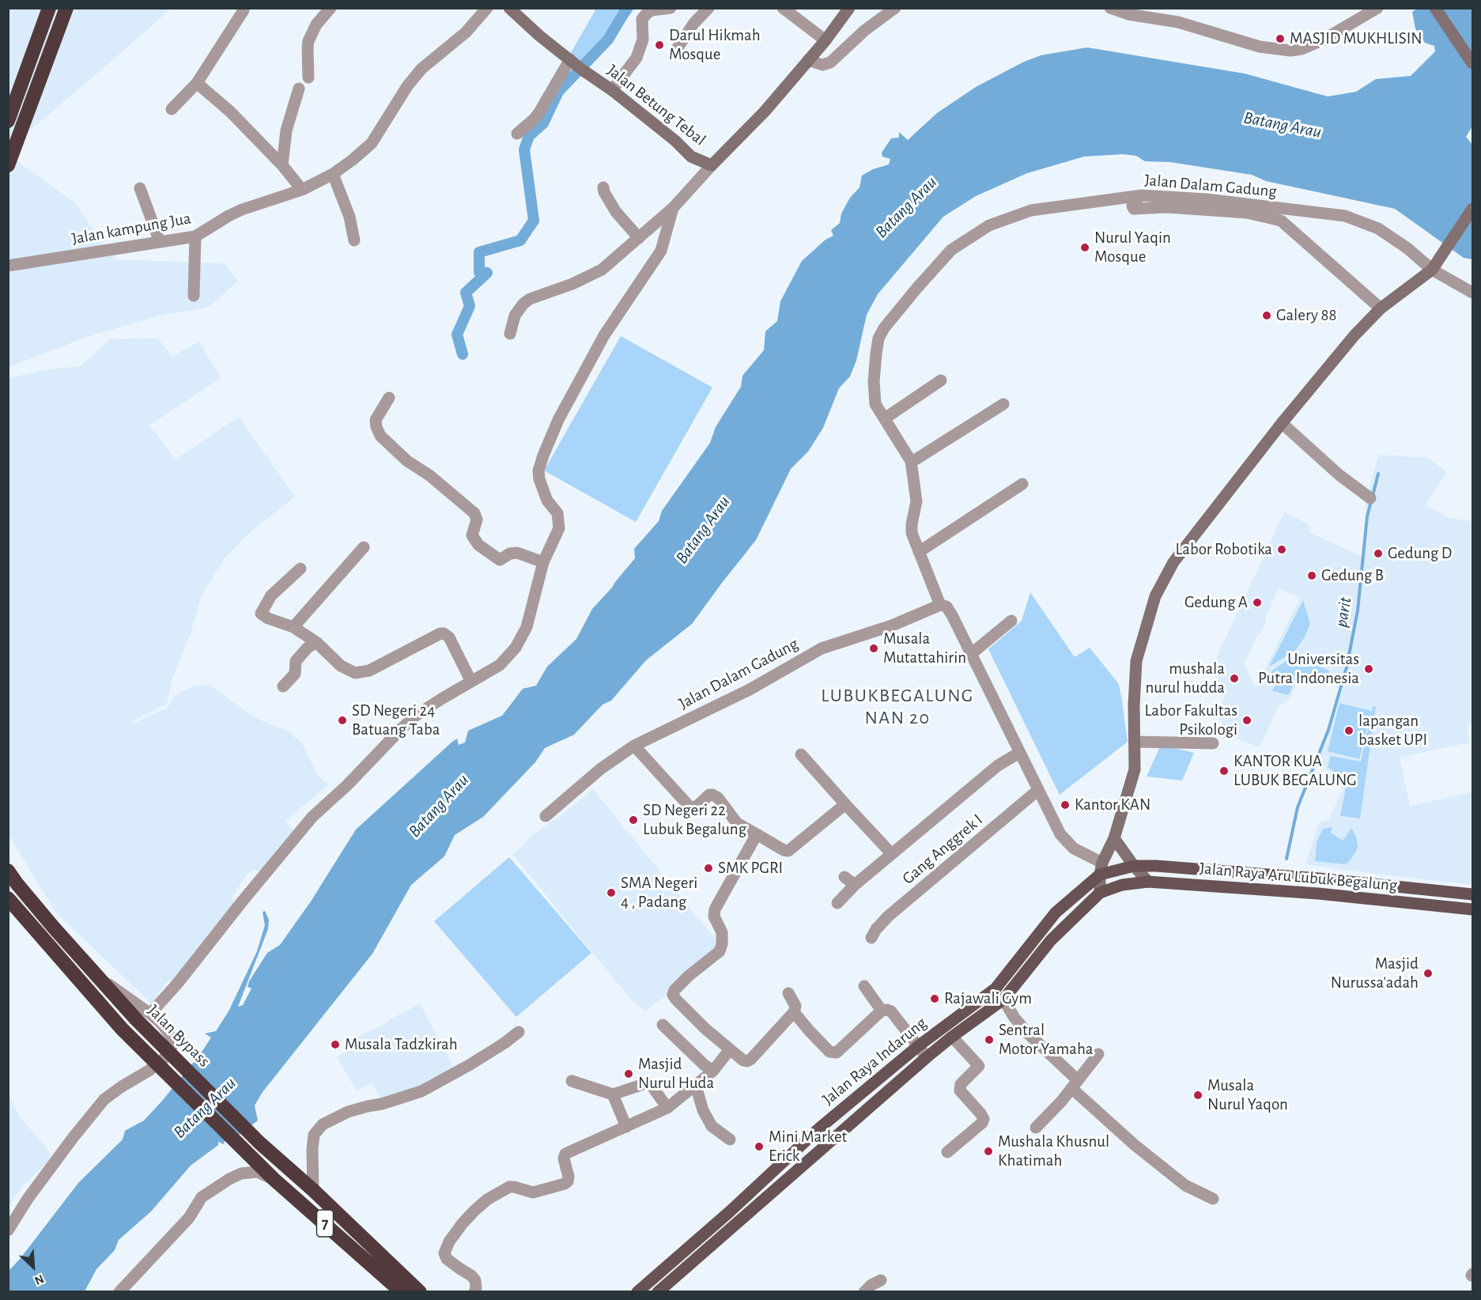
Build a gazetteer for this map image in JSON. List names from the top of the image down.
{
  "streets": {
    "highway": ["Jalan Bypass", "7"],
    "main road": ["Jalan Betung Tebal", "Jalan Raya Aru Lubuk Begalung", "Jalan Raya Indarung"],
    "street": ["Jalan Dalam Gadung", "Jalan kampung Jua", "Gang Anggrek I"]
  },
  "crossings": [
    ["Jalan Dalam Gadung", "Gang Anggrek I"],
    ["Jalan Dalam Gadung", "Jalan Raya Indarung"],
    ["Jalan Raya Aru Lubuk Begalung", "Jalan Raya Indarung"]
  ],
  "districts": ["LUBUKBEGALUNG NAN 20"],
  "water": ["Batang Arau", "parit"],
  "places": [
    "MASJID MUKHLISIN",
    "Darul Hikmah Mosque",
    "Nurul Yaqin Mosque",
    "Galery 88",
    "Labor Robotika",
    "Gedung D",
    "Gedung B",
    "Gedung A",
    "Musala Mutattahirin",
    "Universitas Putra Indonesia",
    "mushala nurul hudda",
    "SD Negeri 24 Batuang Taba",
    "Labor Fakultas Psikologi",
    "lapangan basket UPI",
    "KANTOR KUA LUBUK BEGALUNG",
    "Kantor KAN",
    "SD Negeri 22 Lubuk Begalung",
    "SMK PGRI",
    "SMA Negeri 4 , Padang",
    "Masjid Nurussa'adah",
    "Rajawali Gym",
    "Sentral Motor Yamaha",
    "Musala Tadzkirah",
    "Masjid Nurul Huda",
    "Musala Nurul Yaqon",
    "Mini Market Erick",
    "Mushala Khusnul Khatimah"
  ],
  "north": "bottom right"
}
